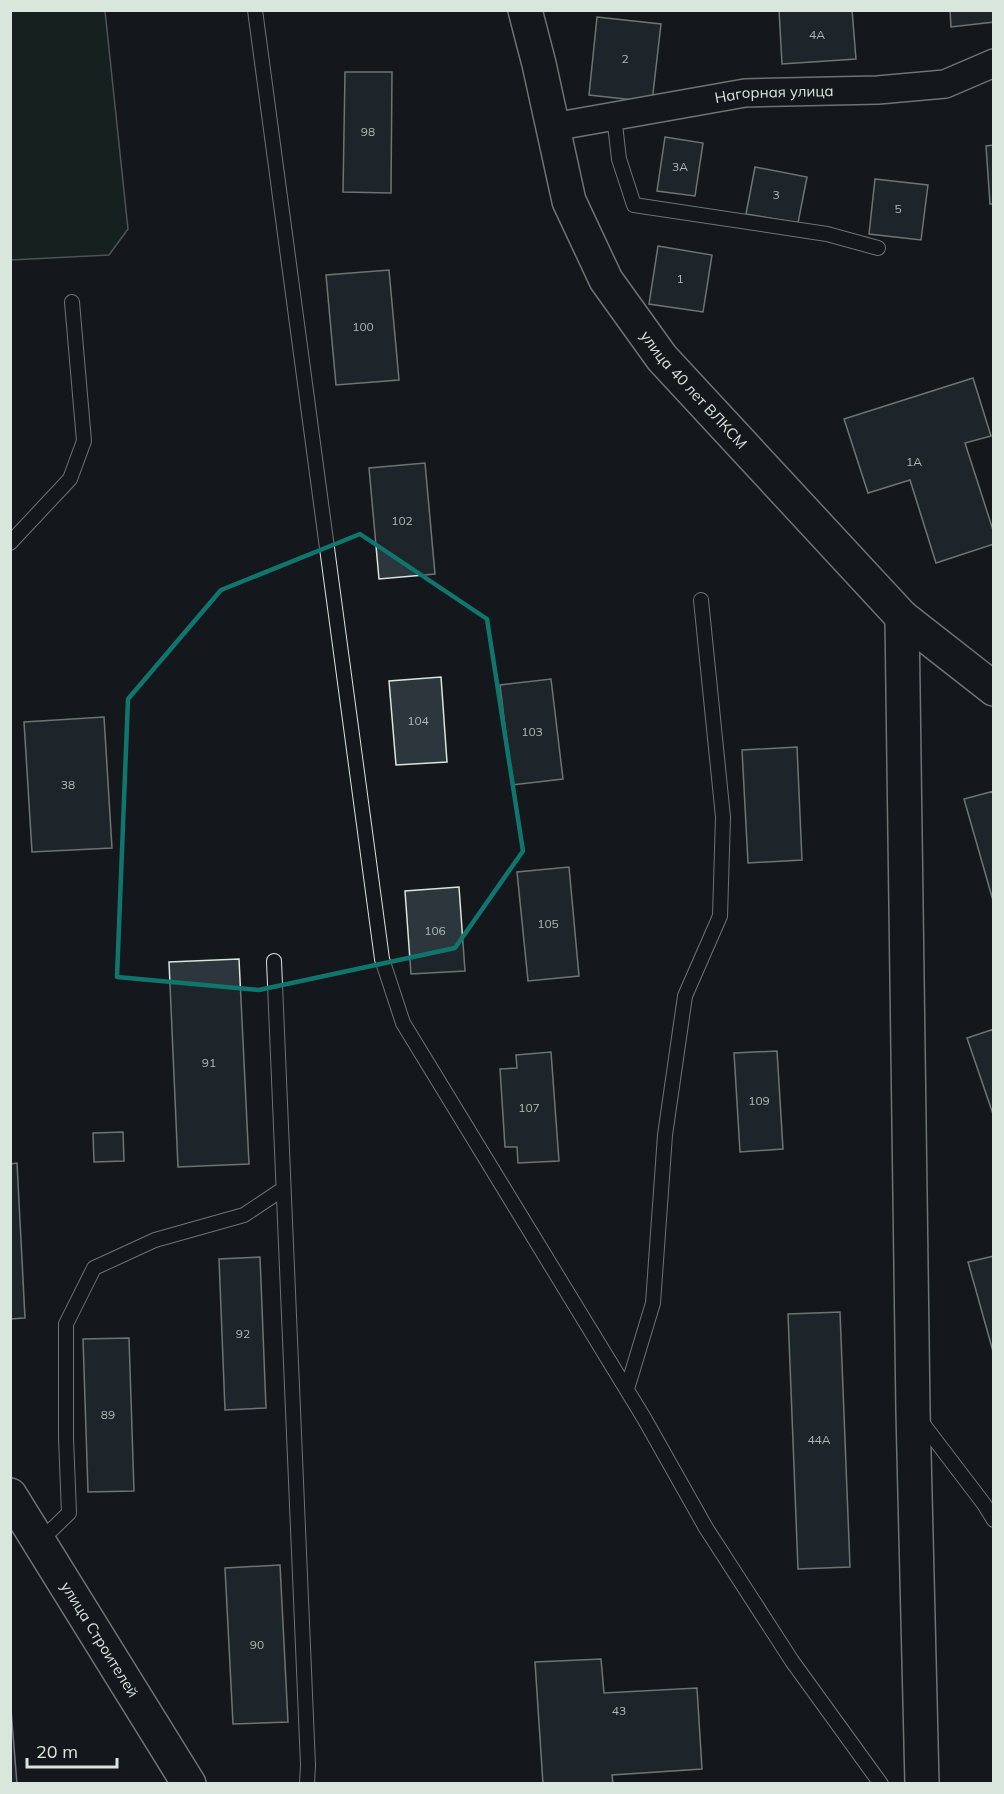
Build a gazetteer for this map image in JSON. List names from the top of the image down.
{
  "streets": {
    "street": ["Нагорная улица", "улица 40 лет ВЛКСМ", "улица Строителей"]
  },
  "crossings": [
    ["Нагорная улица", "улица 40 лет ВЛКСМ"]
  ],
  "house_numbers": [
    "4А",
    "2",
    "98",
    "3А",
    "3",
    "5",
    "1",
    "100",
    "1А",
    "102",
    "104",
    "103",
    "38",
    "105",
    "106",
    "91",
    "109",
    "107",
    "92",
    "89",
    "44А",
    "90",
    "43"
  ],
  "scale_bar": "20 m"
}
